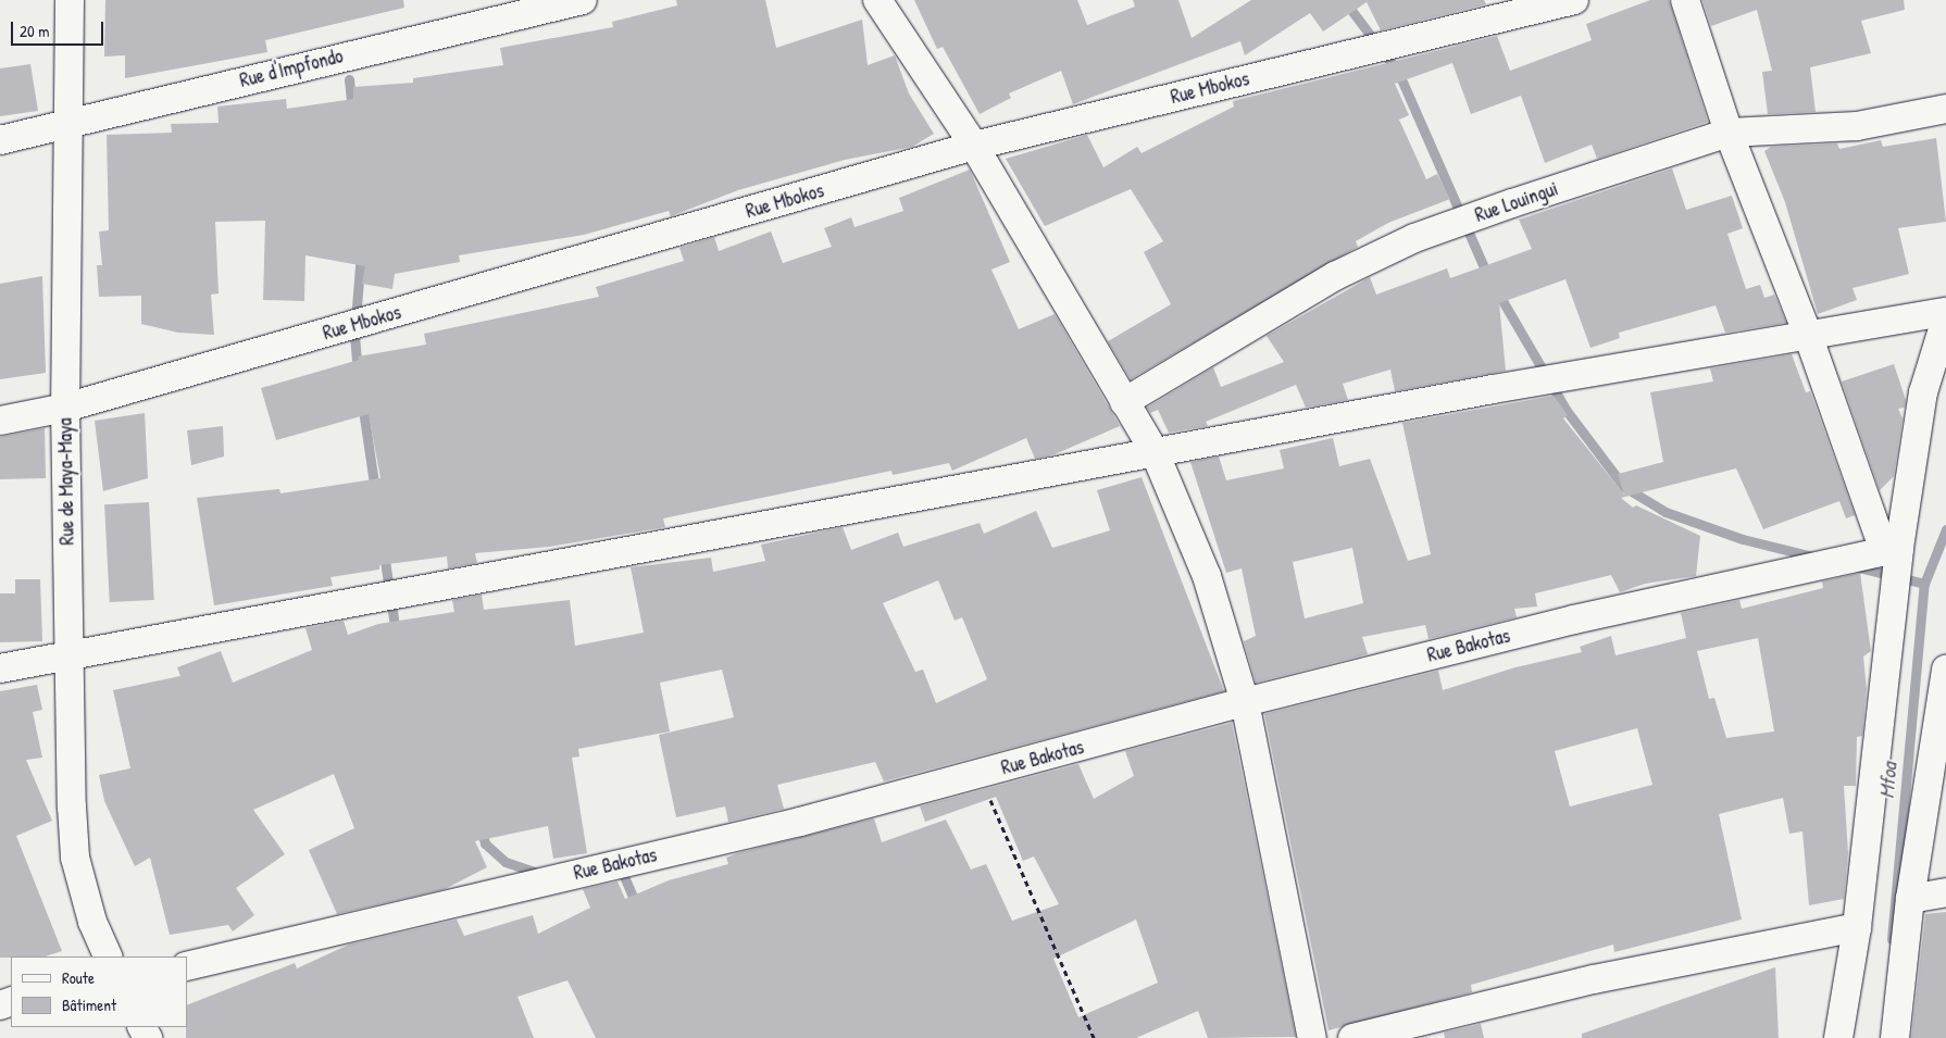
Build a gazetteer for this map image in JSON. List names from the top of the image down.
{
  "streets": {
    "street": [
      "Rue d'Impfondo",
      "Rue Mbokos",
      "Rue Louingui",
      "Rue de Maya-Maya",
      "Rue Bakotas"
    ]
  },
  "crossings": [
    ["Rue d'Impfondo", "Rue de Maya-Maya"],
    ["Rue Mbokos", "Rue de Maya-Maya"]
  ],
  "water": ["Mfoa"],
  "legend": ["Route", "Bâtiment"],
  "scale_bar": "20 m"
}
